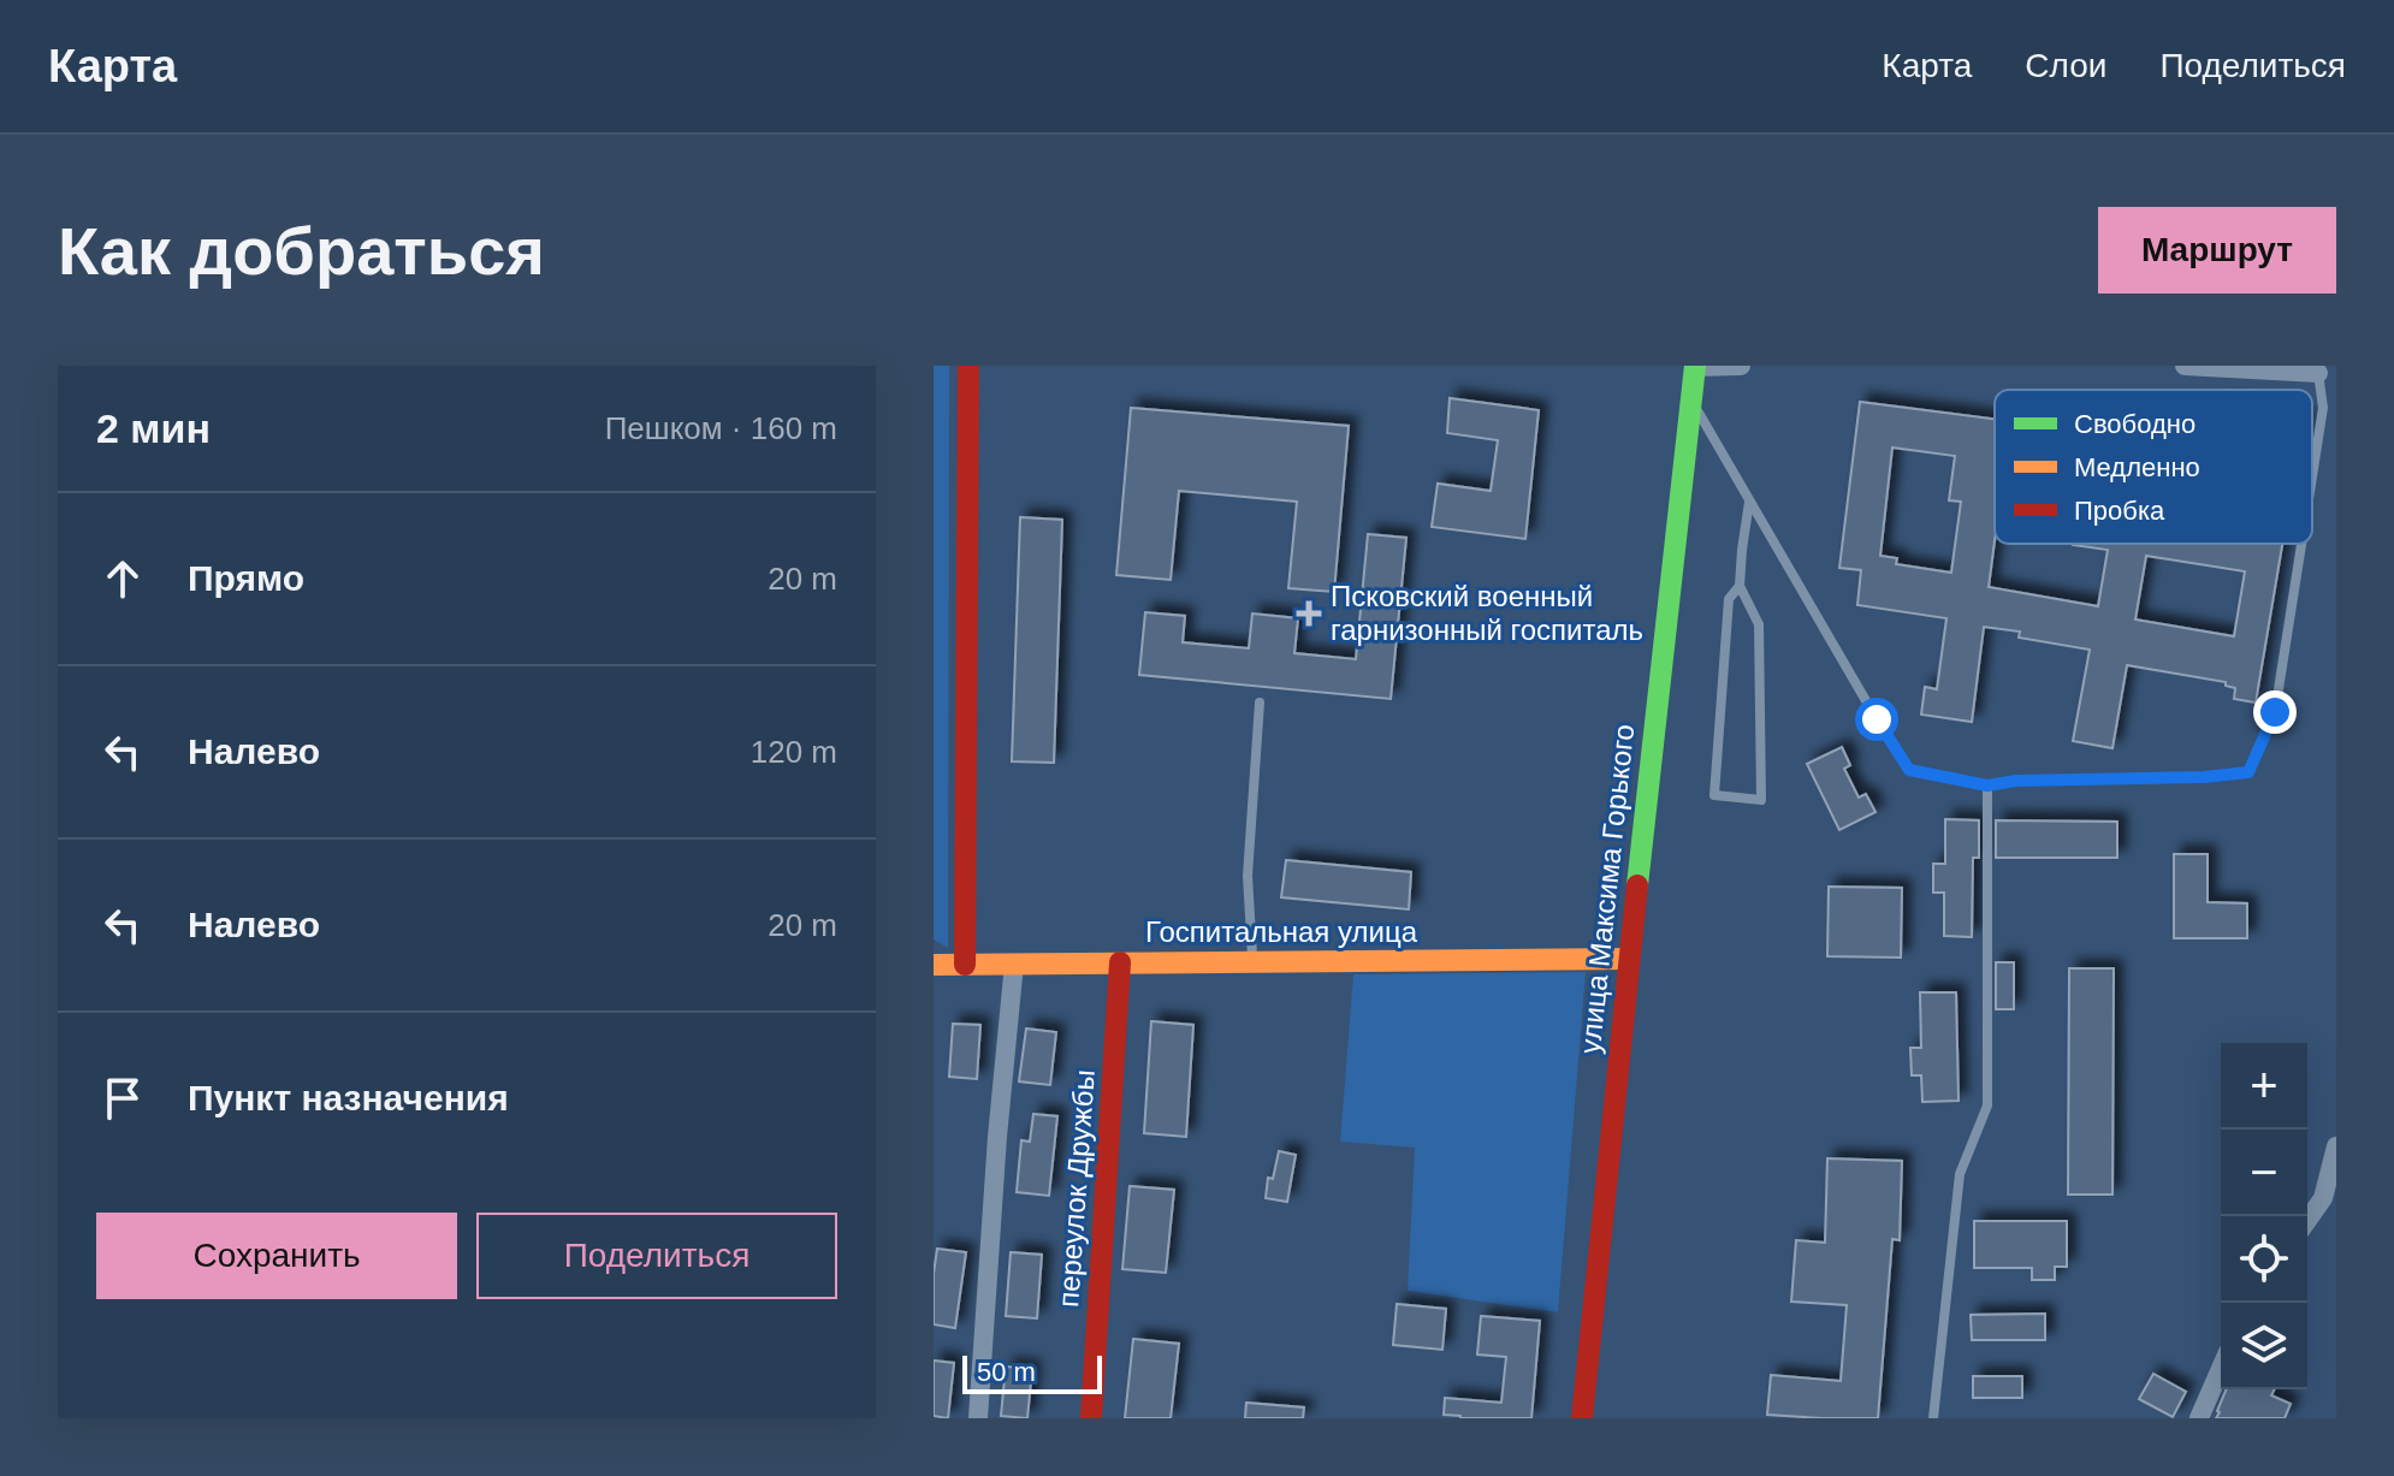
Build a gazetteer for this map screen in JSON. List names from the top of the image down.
{
  "streets": {
    "street": ["улица Максима Горького", "Госпитальная улица", "переулок Дружбы"]
  },
  "crossings": [
    ["улица Максима Горького", "Госпитальная улица"],
    ["Госпитальная улица", "переулок Дружбы"]
  ],
  "places": {
    "health": ["Псковский военный гарнизонный госпиталь"]
  },
  "legend": ["Свободно", "Медленно", "Пробка"],
  "scale_bar": "50 m",
  "page": {
    "header": "Карта",
    "nav": ["Карта", "Слои", "Поделиться"],
    "buttons": [
      "Маршрут",
      ["Сохранить", "Поделиться"]
    ],
    "title": "Как добраться",
    "heading": ["2 мин", "Пешком · 160 m"],
    "list": [
      ["Прямо", "20 m"],
      ["Налево", "120 m"],
      ["Налево", "20 m"],
      "Пункт назначения"
    ],
    "map_buttons": ["+", "−"],
    "scale": "50 m"
  }
}
